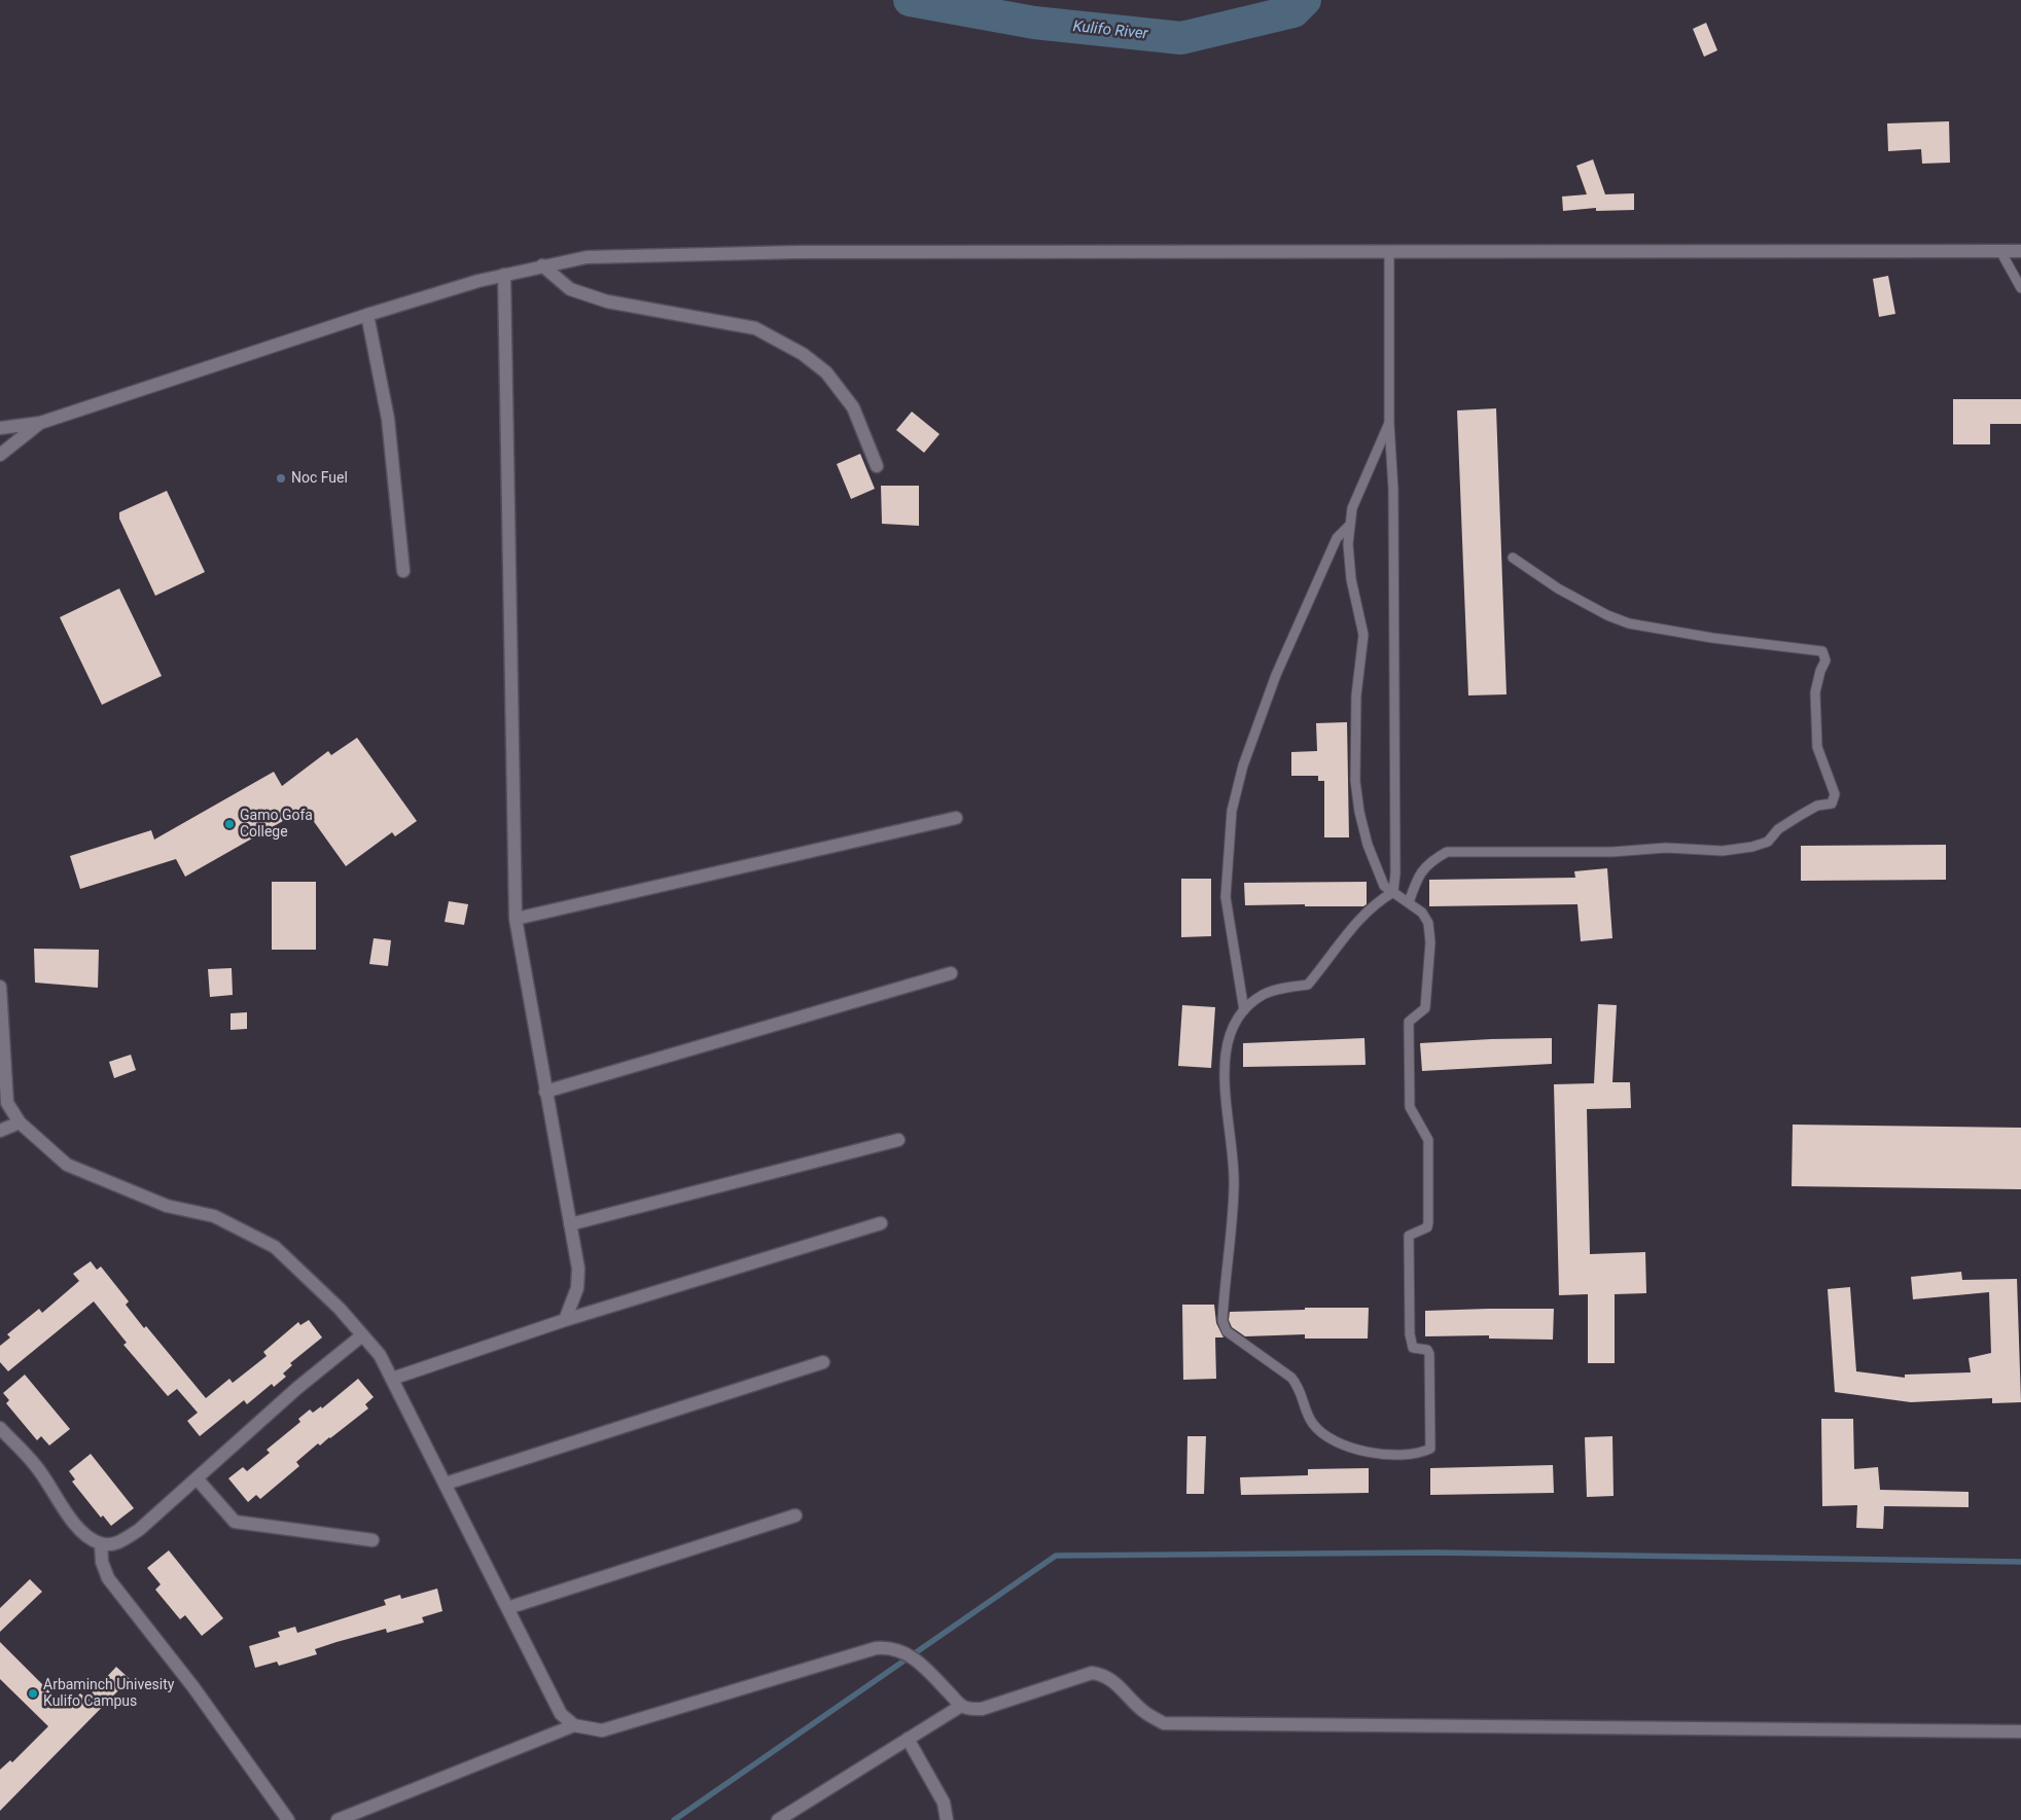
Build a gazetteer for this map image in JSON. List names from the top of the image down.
{
  "water": ["Kulifo River"],
  "places": ["Noc Fuel", "Gamo Gofa College", "Arbaminch Univesity Kulifo Campus"]
}
